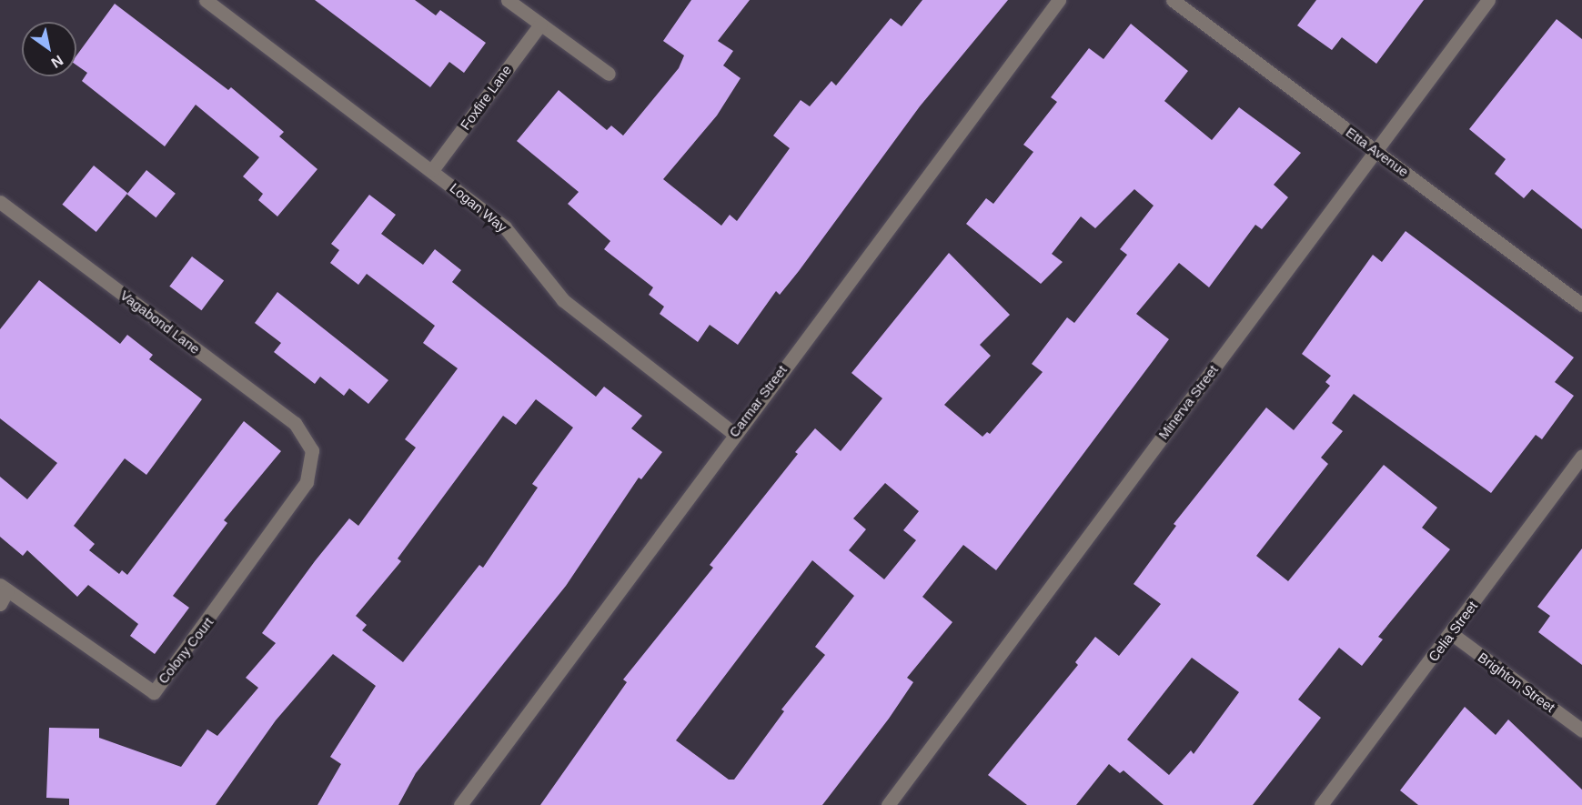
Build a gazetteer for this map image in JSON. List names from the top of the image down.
{
  "streets": {
    "street": [
      "Foxfire Lane",
      "Etta Avenue",
      "Logan Way",
      "Vagabond Lane",
      "Carmar Street",
      "Minerva Street",
      "Celia Street",
      "Colony Court",
      "Brighton Street"
    ]
  },
  "crossings": [
    ["Foxfire Lane", "Logan Way"],
    ["Etta Avenue", "Minerva Street"],
    ["Logan Way", "Carmar Street"],
    ["Vagabond Lane", "Colony Court"],
    ["Celia Street", "Brighton Street"]
  ],
  "north": "bottom right"
}
